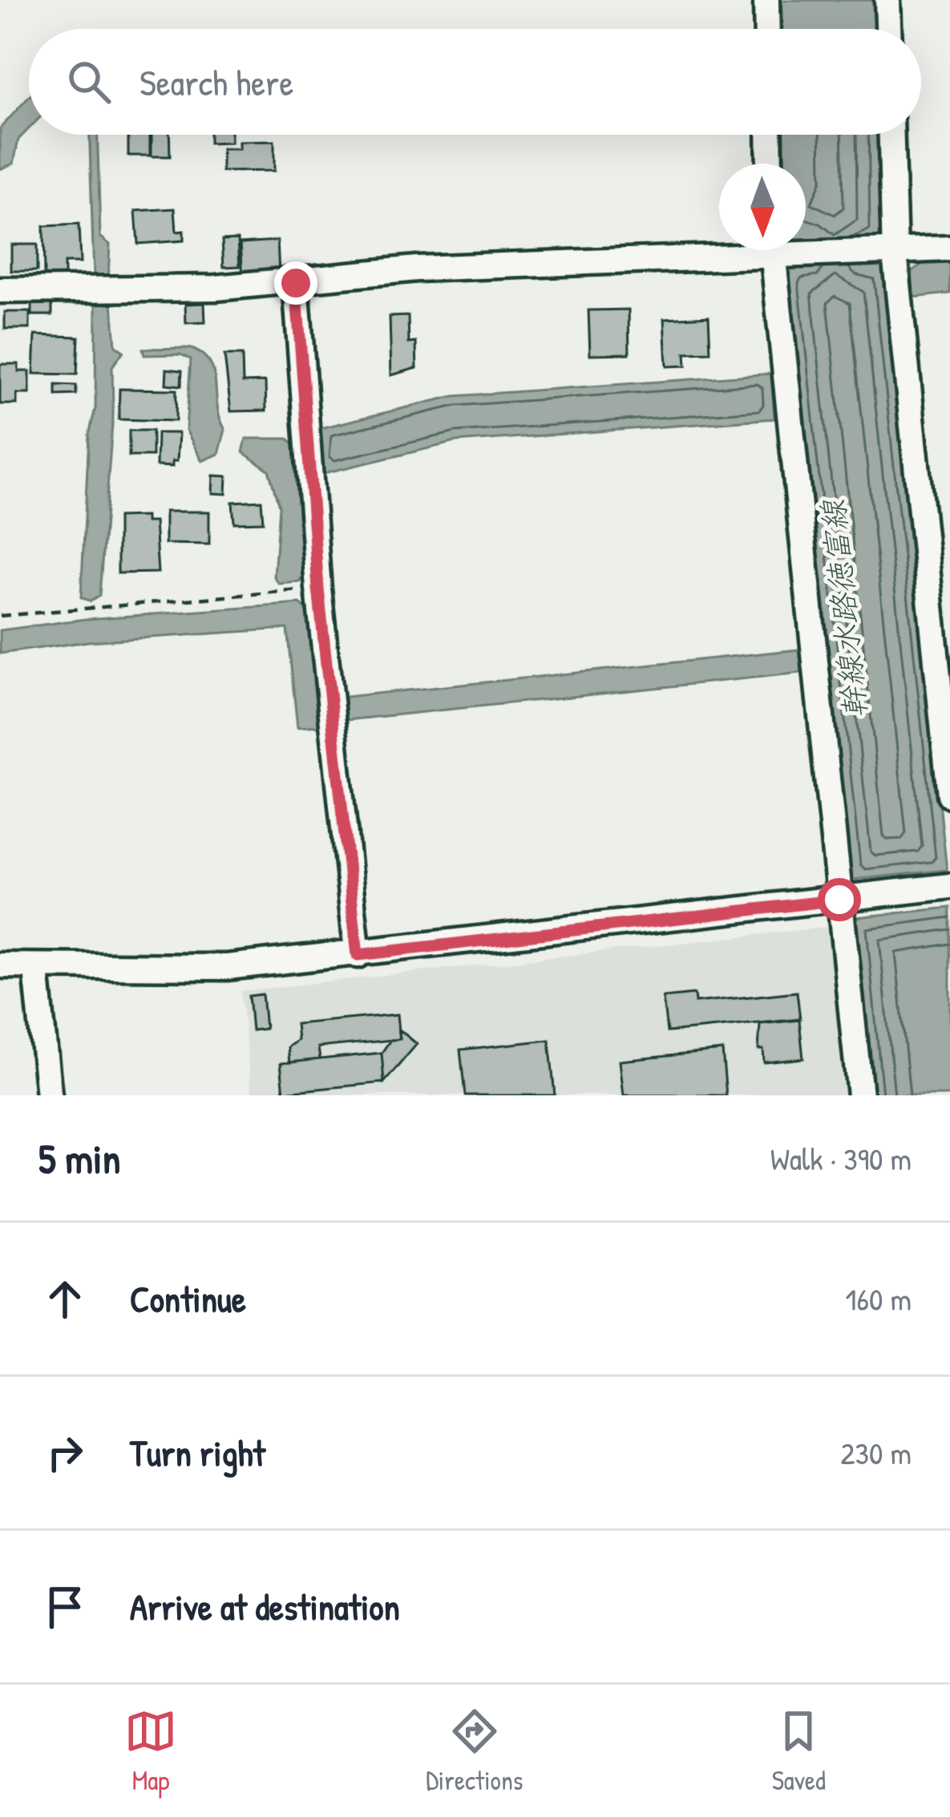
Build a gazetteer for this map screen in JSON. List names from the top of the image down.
{
  "water": ["幹線水路徳富線"],
  "north": "bottom",
  "page": {
    "search": "Search here",
    "heading": ["5 min", "Walk · 390 m"],
    "list": [
      ["Continue", "160 m"],
      ["Turn right", "230 m"],
      "Arrive at destination"
    ],
    "nav": ["Map", "Directions", "Saved"]
  }
}
